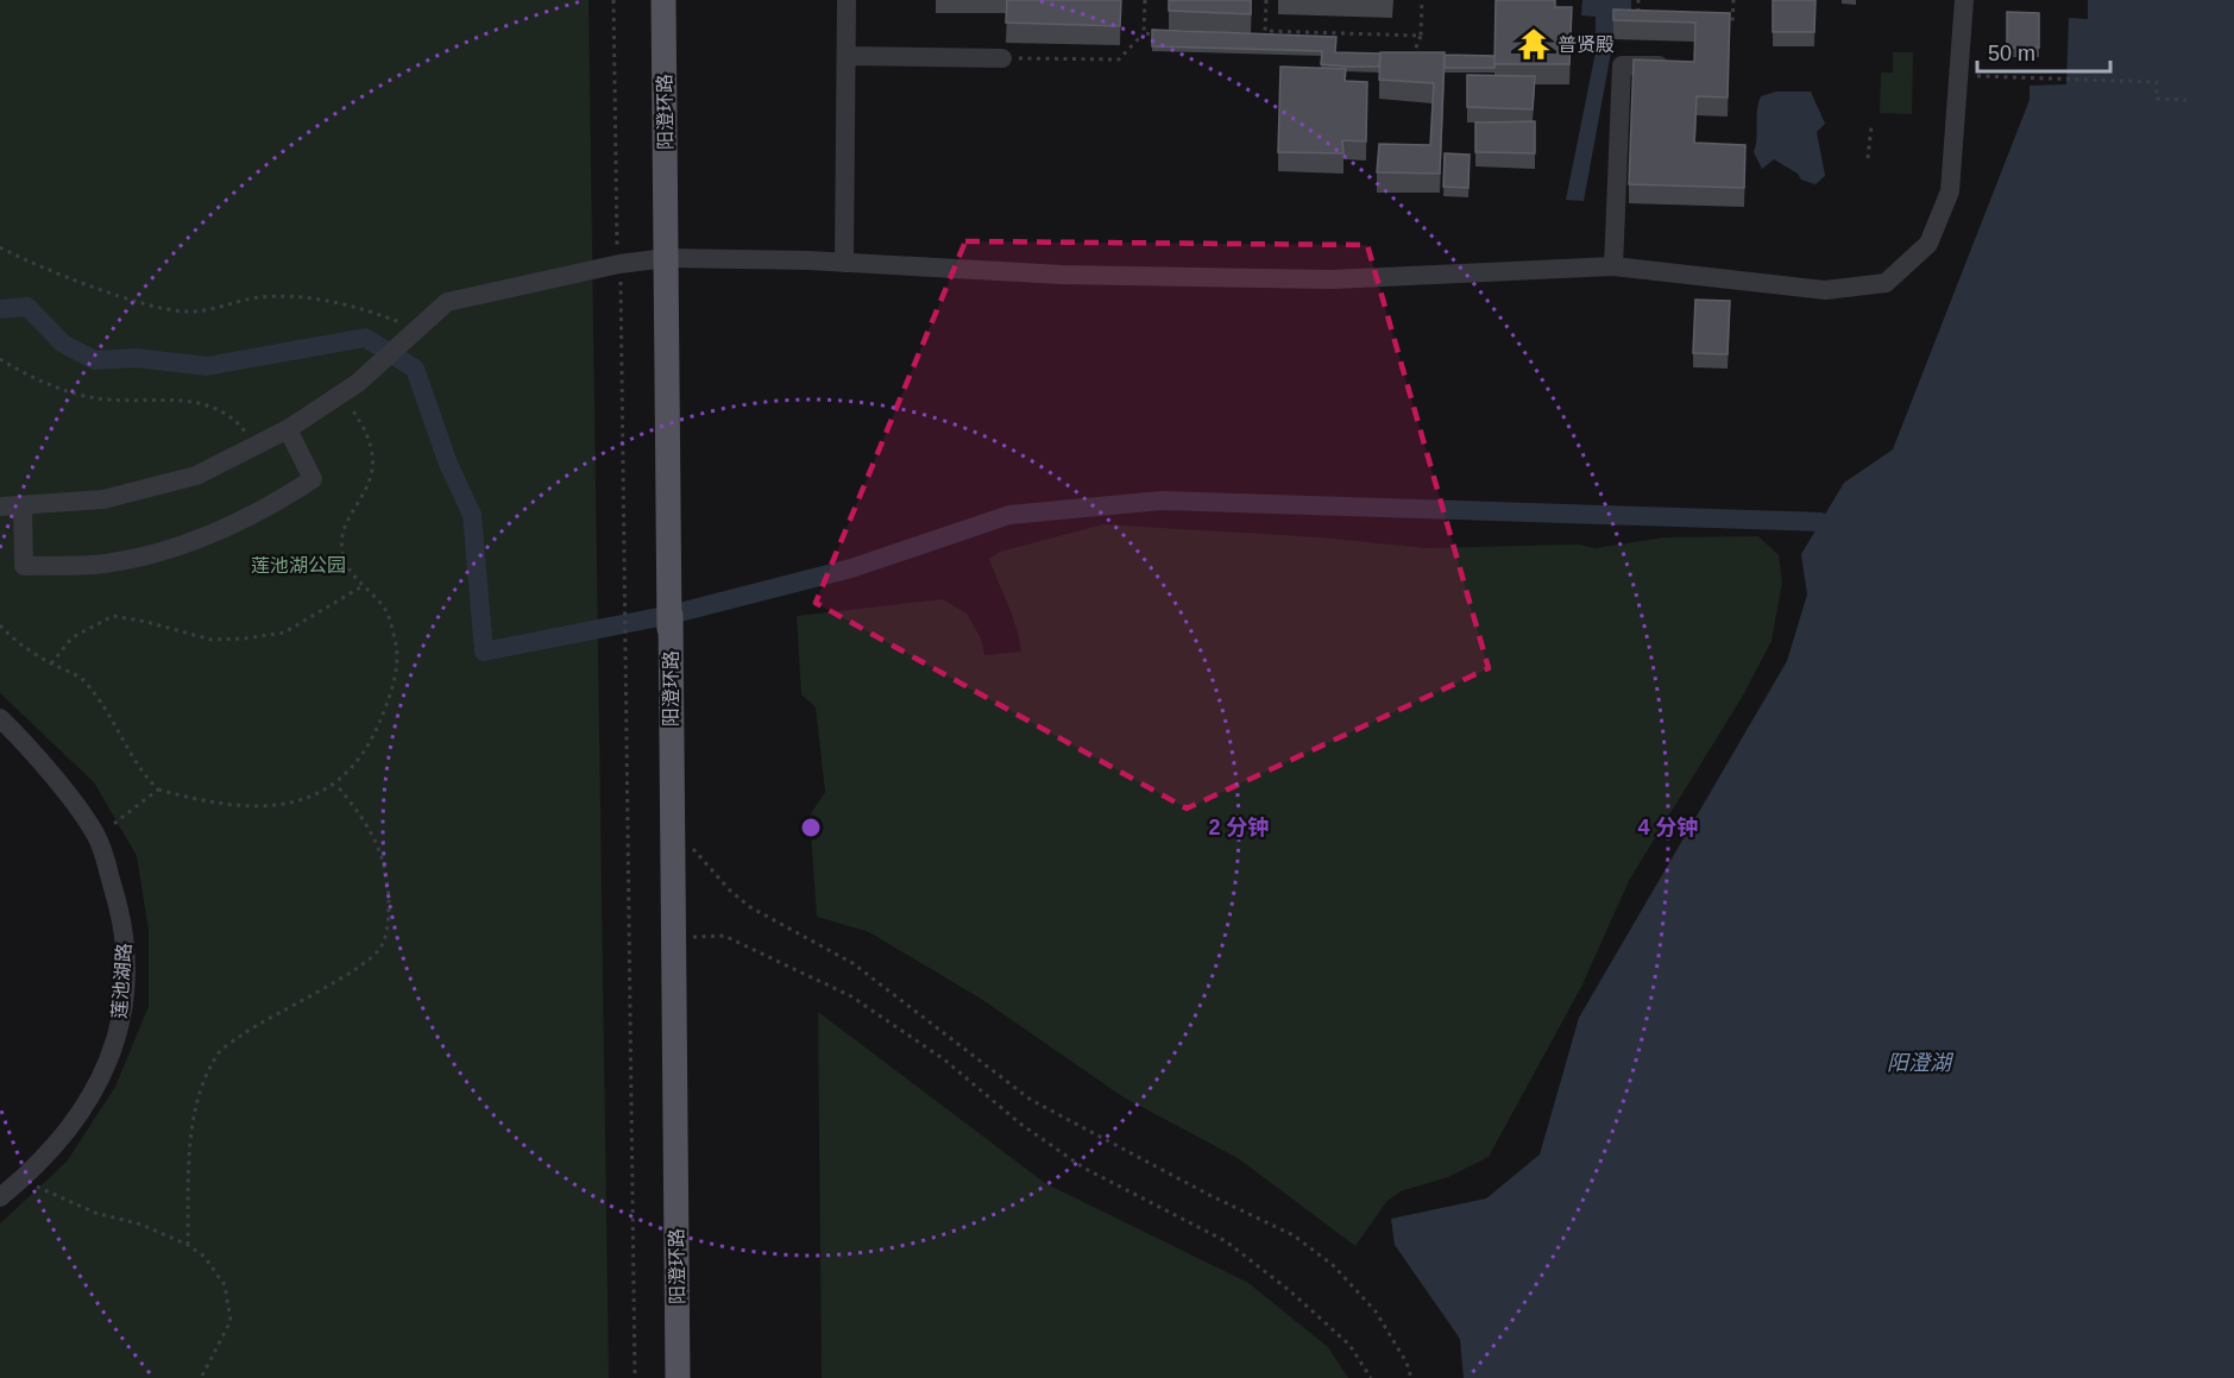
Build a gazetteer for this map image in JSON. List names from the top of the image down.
{
  "streets": {
    "main road": ["阳澄环路"],
    "street": ["莲池湖路"]
  },
  "water": ["阳澄湖"],
  "parks": ["莲池湖公园"],
  "places": {
    "temple": ["普贤殿"]
  },
  "scale_bar": "50 m",
  "rings": ["2 分钟", "4 分钟"]
}
